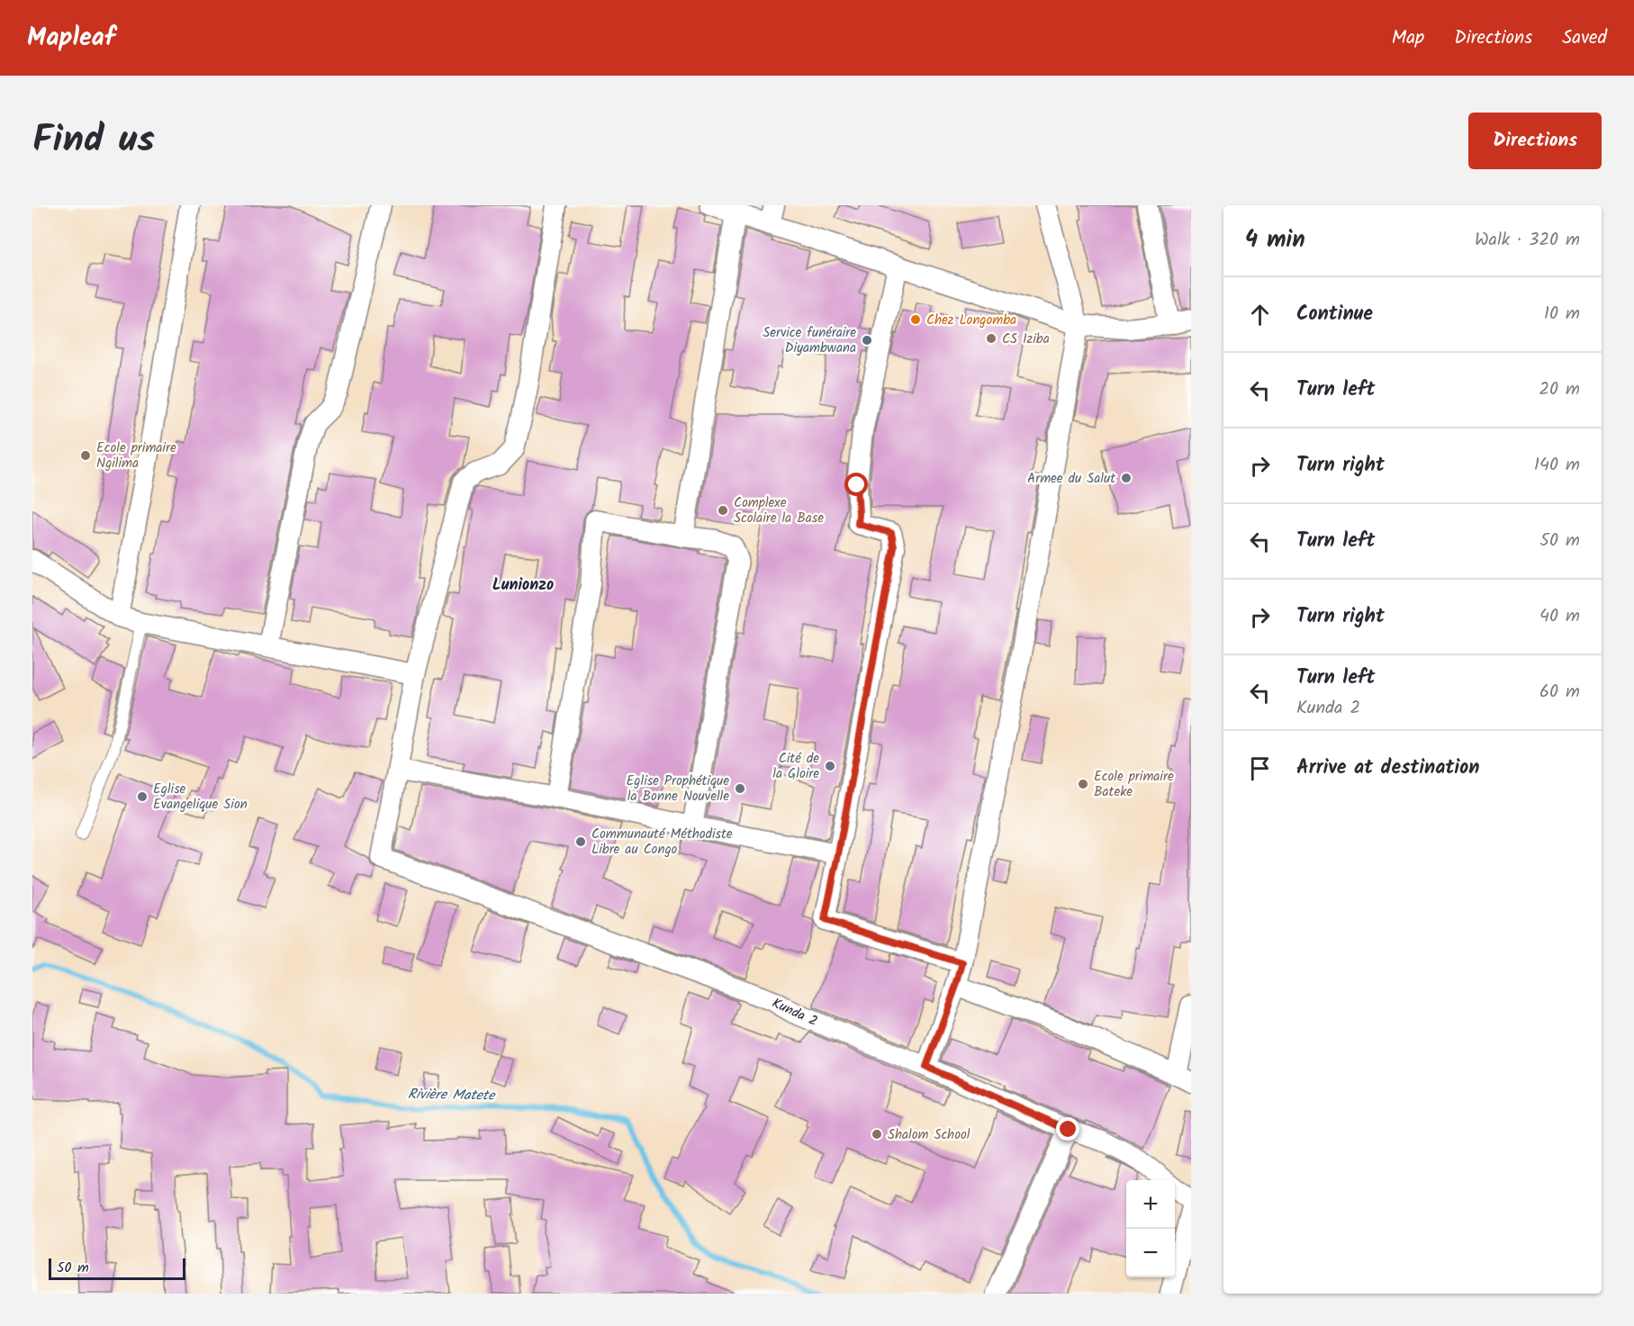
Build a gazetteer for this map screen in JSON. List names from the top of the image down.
{
  "streets": {
    "street": ["Kunda 2"]
  },
  "districts": ["Lunionzo"],
  "water": ["Rivière Matete"],
  "places": [
    "Chez Longomba",
    "CS Iziba",
    "Service funéraire Diyambwana",
    "Ecole primaire Ngilima",
    "Armee du Salut",
    "Complexe Scolaire la Base",
    "Cité de la Gloire",
    "Ecole primaire Bateke",
    "Eglise Prophétique la Bonne Nouvelle",
    "Eglise Evangelique Sion",
    "Communauté Méthodiste Libre au Congo",
    "Shalom School"
  ],
  "scale_bar": "50 m",
  "page": {
    "header": "Mapleaf",
    "nav": ["Map", "Directions", "Saved"],
    "title": "Find us",
    "buttons": "Directions",
    "heading": ["4 min", "Walk · 320 m"],
    "list": [
      ["Continue", "10 m"],
      ["Turn left", "20 m"],
      ["Turn right", "140 m"],
      ["Turn left", "50 m"],
      ["Turn right", "40 m"],
      ["Turn left", "Kunda 2", "60 m"],
      "Arrive at destination"
    ],
    "map_buttons": ["+", "−"],
    "scale": "50 m"
  }
}
